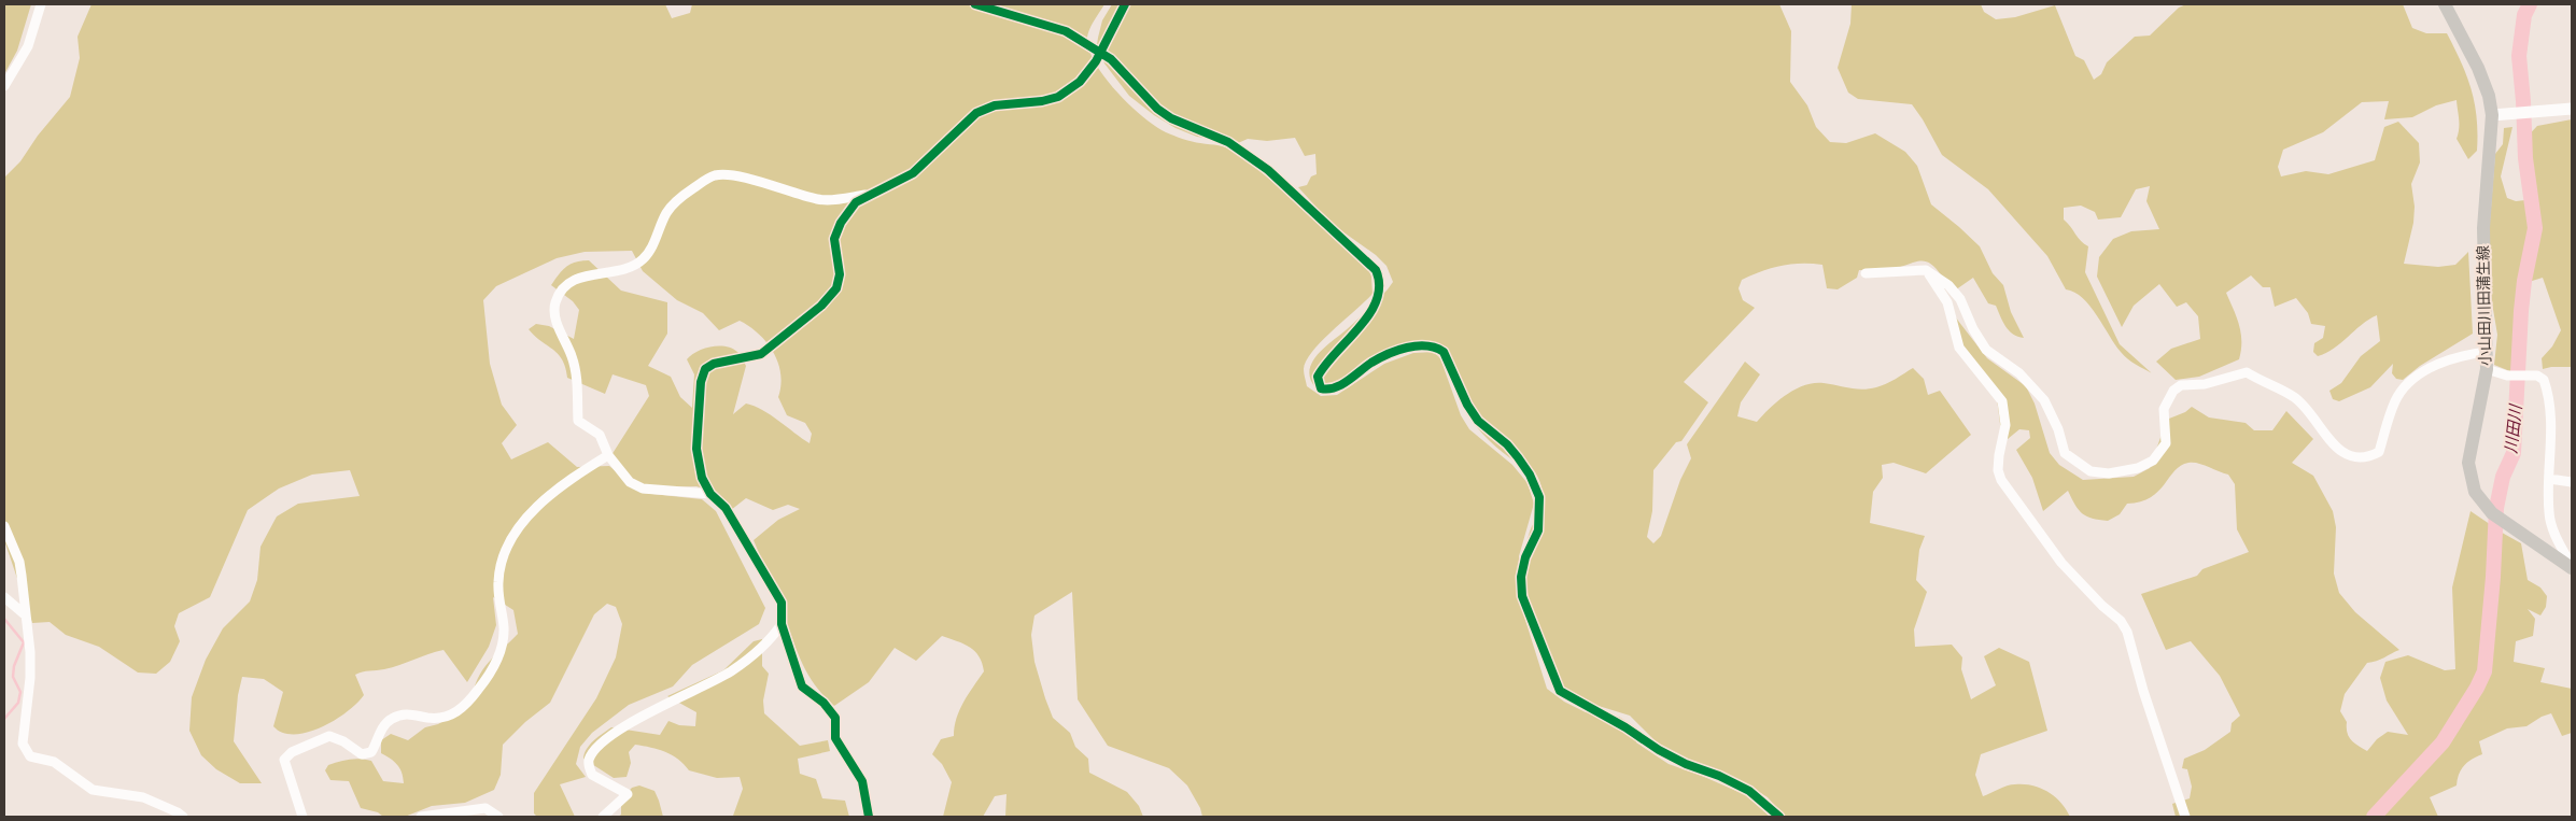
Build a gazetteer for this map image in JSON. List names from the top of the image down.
{
  "streets": {
    "main road": ["小山田川田蒲生線"]
  },
  "water": ["川田川"]
}
